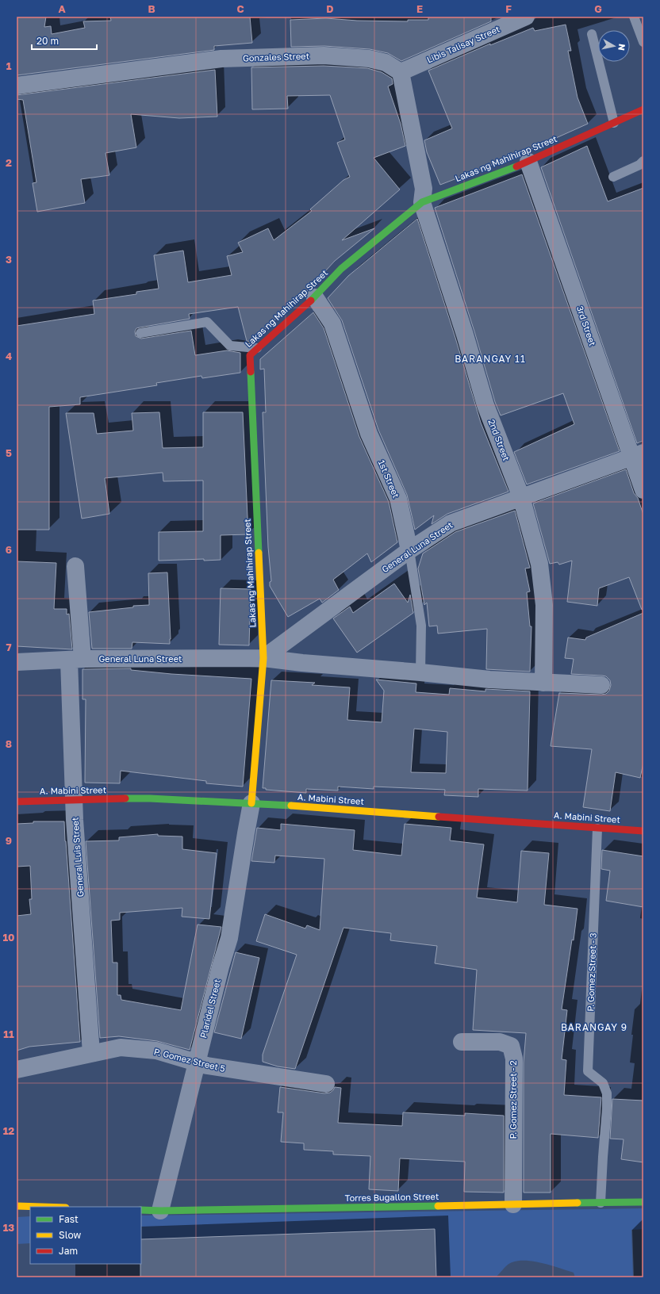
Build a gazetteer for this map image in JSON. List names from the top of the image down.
{
  "streets": {
    "street": [
      "Libis Talisay Street",
      "Gonzales Street",
      "Lakas ng Mahihirap Street",
      "3rd Street",
      "2nd Street",
      "1st Street",
      "General Luna Street",
      "A. Mabini Street",
      "General Luis Street",
      "Plaridel Street",
      "P. Gomez Street 5",
      "P. Gomez Street - 2",
      "Torres Bugallon Street"
    ],
    "lane": ["P. Gomez Street - 3"]
  },
  "crossings": [
    ["Libis Talisay Street", "Gonzales Street"],
    ["Lakas ng Mahihirap Street", "3rd Street"],
    ["Lakas ng Mahihirap Street", "2nd Street"],
    ["Lakas ng Mahihirap Street", "1st Street"],
    ["Lakas ng Mahihirap Street", "General Luna Street"],
    ["Lakas ng Mahihirap Street", "A. Mabini Street"],
    ["Lakas ng Mahihirap Street", "Plaridel Street"],
    ["3rd Street", "General Luna Street"],
    ["2nd Street", "General Luna Street"],
    ["1st Street", "General Luna Street"],
    ["General Luna Street", "General Luis Street"],
    ["A. Mabini Street", "General Luis Street"],
    ["A. Mabini Street", "P. Gomez Street - 3"],
    ["A. Mabini Street", "Plaridel Street"],
    ["General Luis Street", "P. Gomez Street 5"],
    ["P. Gomez Street - 3", "Torres Bugallon Street"],
    ["Plaridel Street", "P. Gomez Street 5"],
    ["Plaridel Street", "Torres Bugallon Street"],
    ["P. Gomez Street - 2", "Torres Bugallon Street"]
  ],
  "districts": ["BARANGAY 11", "BARANGAY 9"],
  "legend": ["Fast", "Slow", "Jam"],
  "scale_bar": "20 m",
  "north": "right",
  "grid": {
    "columns": [
      "A",
      "B",
      "C",
      "D",
      "E",
      "F",
      "G"
    ],
    "rows": [
      "1",
      "2",
      "3",
      "4",
      "5",
      "6",
      "7",
      "8",
      "9",
      "10",
      "11",
      "12",
      "13"
    ]
  }
}
